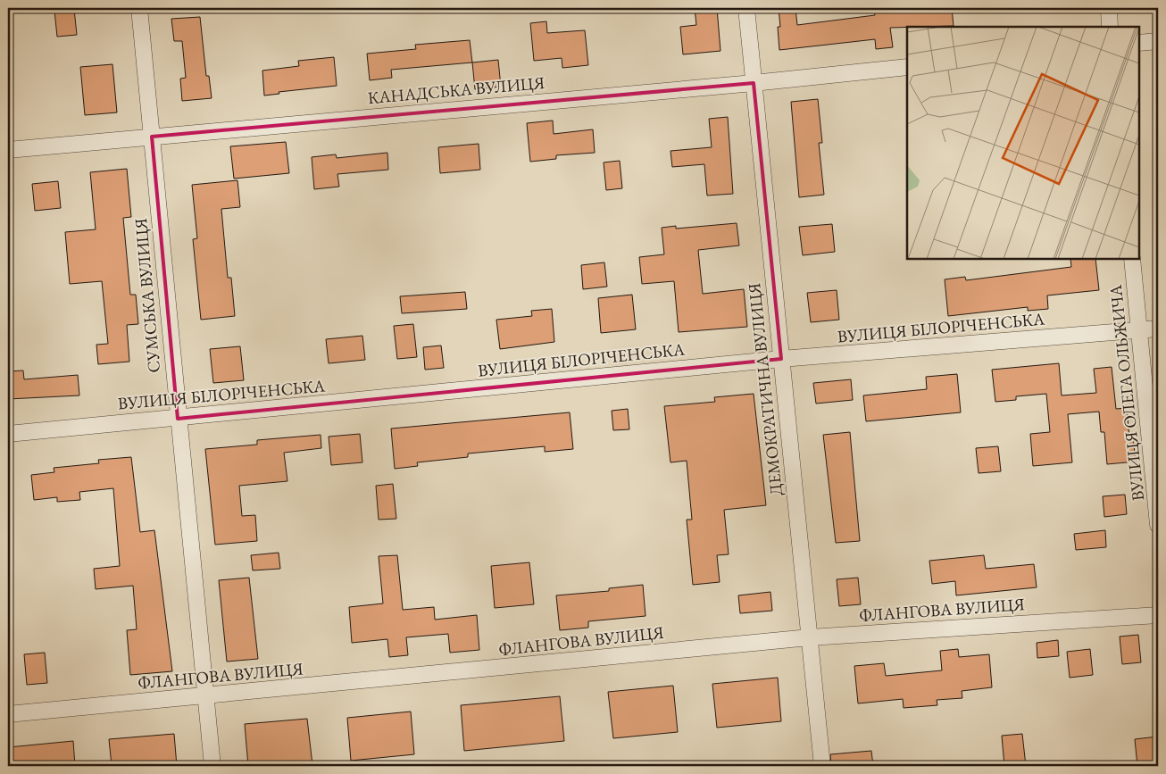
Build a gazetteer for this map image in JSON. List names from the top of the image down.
{
  "streets": {
    "street": [
      "КАНАДСЬКА ВУЛИЦЯ",
      "СУМСЬКА ВУЛИЦЯ",
      "ВУЛИЦЯ БІЛОРІЧЕНСЬКА",
      "ДЕМОКРАТИЧНА ВУЛИЦЯ",
      "ВУЛИЦЯ ОЛЕГА ОЛЬЖИЧА",
      "ФЛАНГОВА ВУЛИЦЯ"
    ]
  },
  "crossings": [
    ["КАНАДСЬКА ВУЛИЦЯ", "СУМСЬКА ВУЛИЦЯ"],
    ["КАНАДСЬКА ВУЛИЦЯ", "ДЕМОКРАТИЧНА ВУЛИЦЯ"],
    ["СУМСЬКА ВУЛИЦЯ", "ВУЛИЦЯ БІЛОРІЧЕНСЬКА"],
    ["СУМСЬКА ВУЛИЦЯ", "ФЛАНГОВА ВУЛИЦЯ"],
    ["ВУЛИЦЯ БІЛОРІЧЕНСЬКА", "ДЕМОКРАТИЧНА ВУЛИЦЯ"],
    ["ВУЛИЦЯ БІЛОРІЧЕНСЬКА", "ВУЛИЦЯ ОЛЕГА ОЛЬЖИЧА"],
    ["ДЕМОКРАТИЧНА ВУЛИЦЯ", "ФЛАНГОВА ВУЛИЦЯ"]
  ]
}
